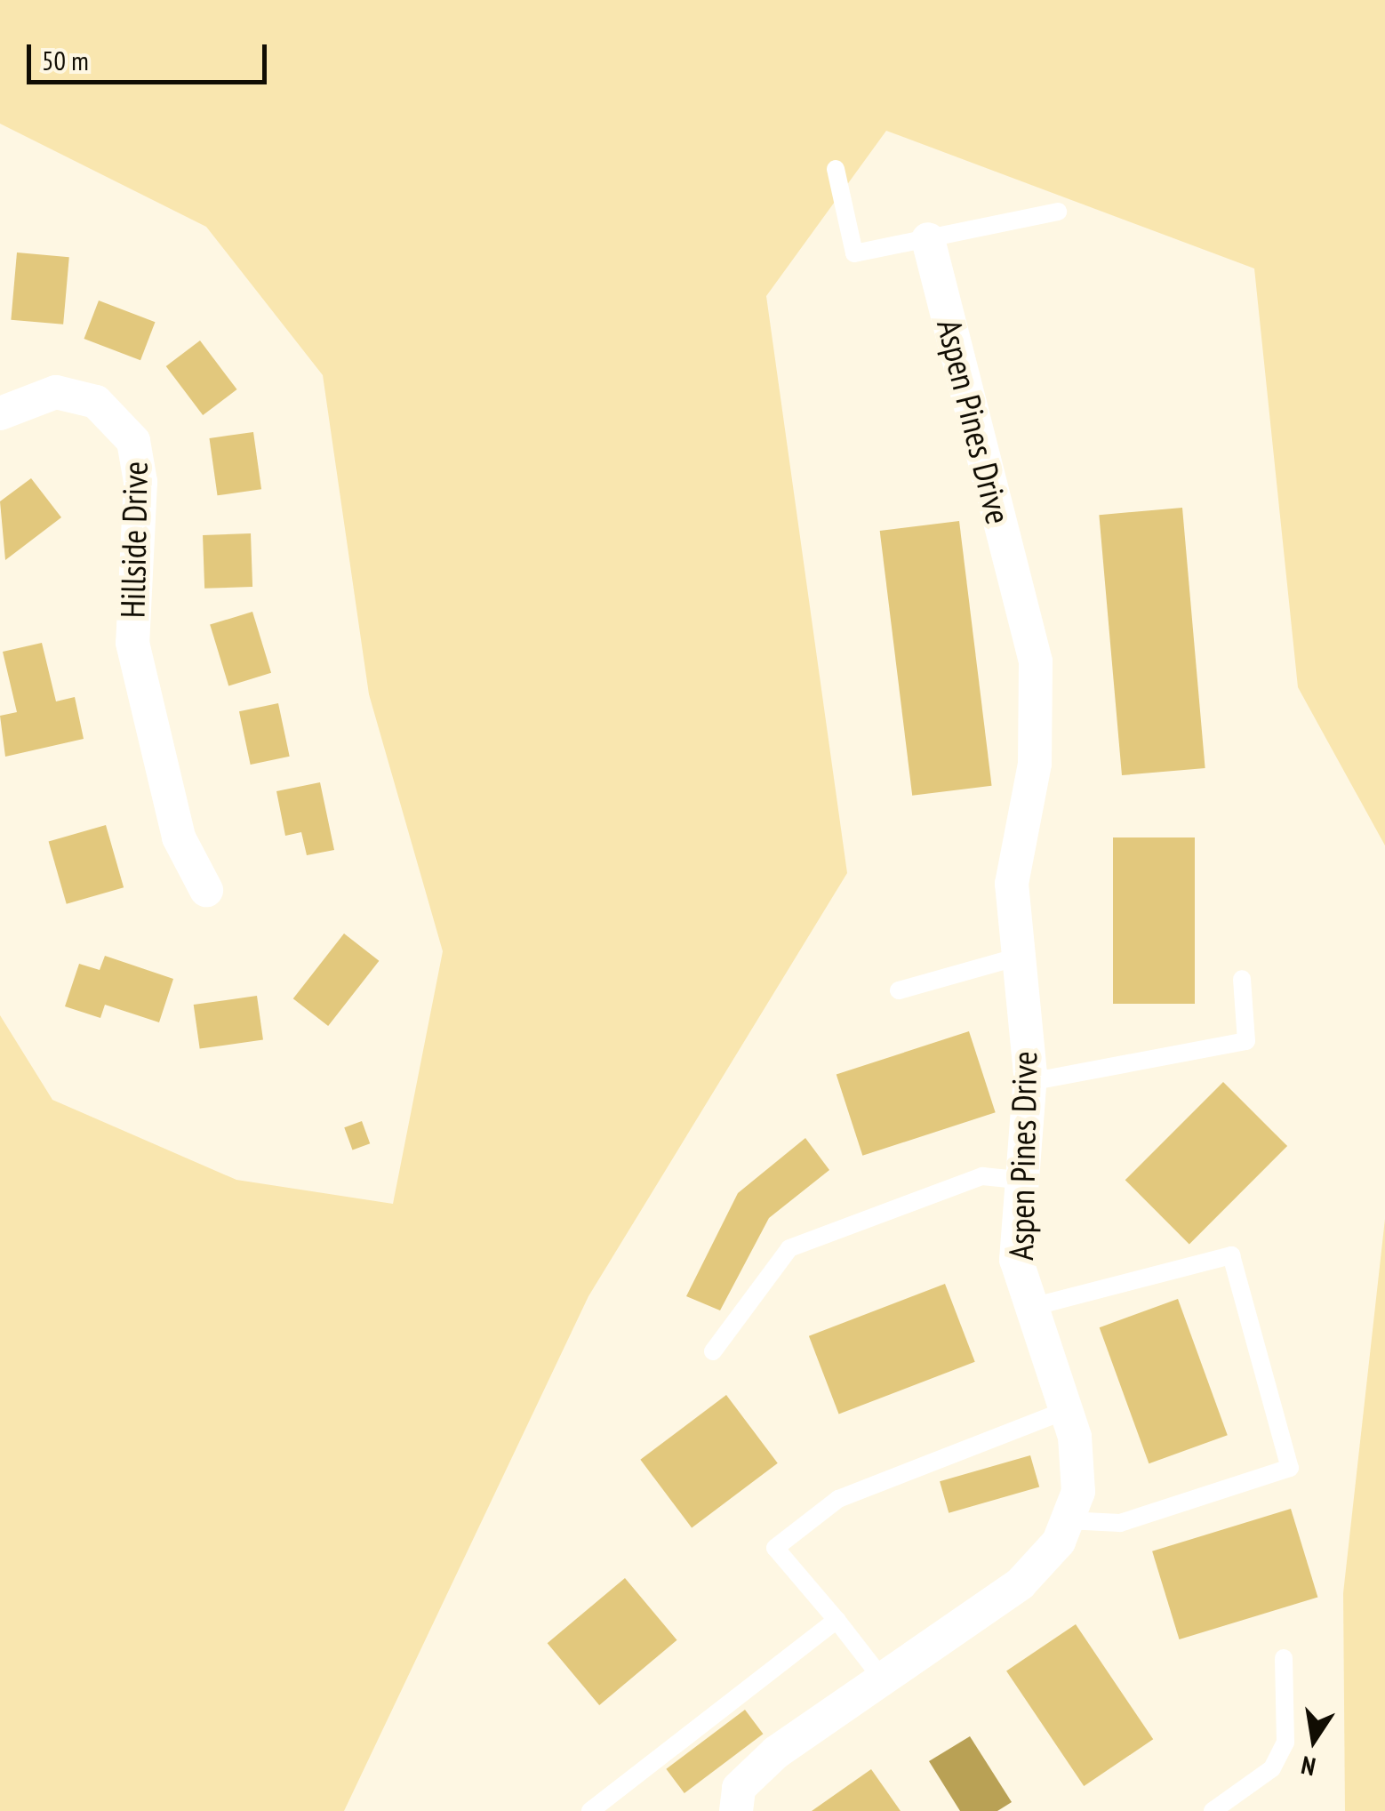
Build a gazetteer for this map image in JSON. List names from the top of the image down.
{
  "streets": {
    "street": ["Aspen Pines Drive", "Hillside Drive"]
  },
  "scale_bar": "50 m",
  "north": "bottom"
}
